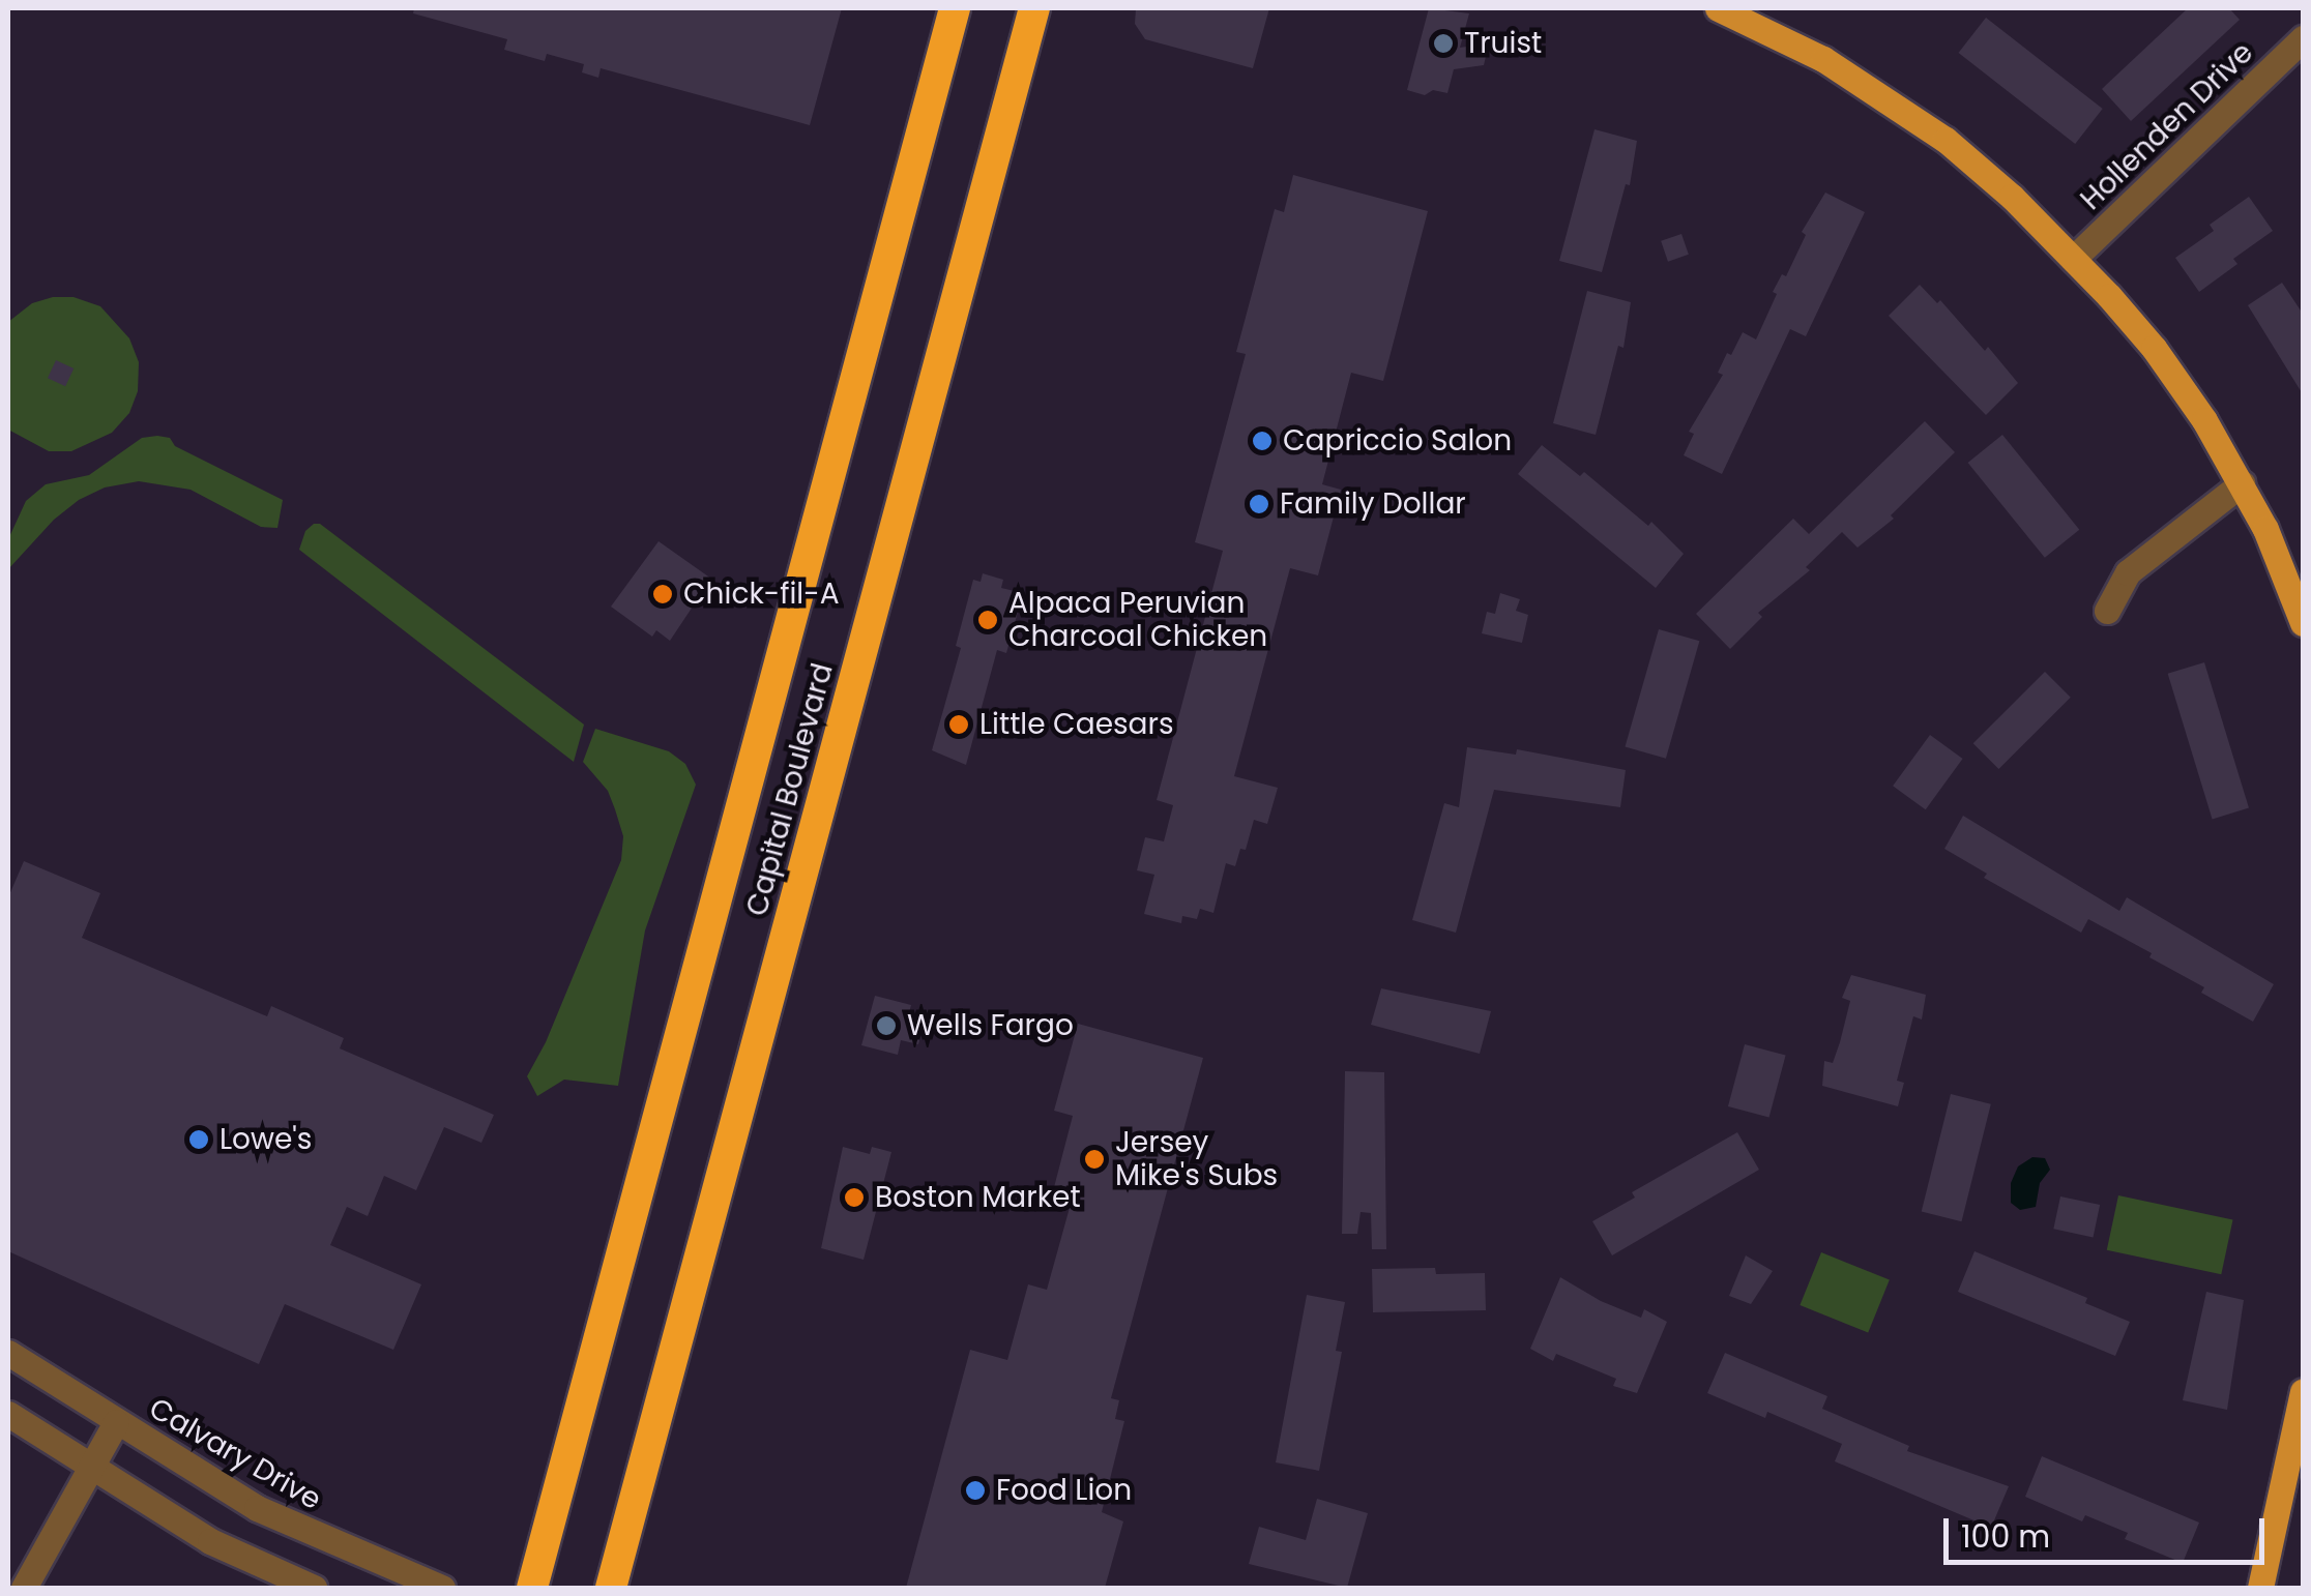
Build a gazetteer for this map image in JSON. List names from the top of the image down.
{
  "streets": {
    "highway": ["Capital Boulevard"],
    "street": ["Hollenden Drive", "Calvary Drive"]
  },
  "places": [
    "Truist",
    "Capriccio Salon",
    "Family Dollar",
    "Chick-fil-A",
    "Alpaca Peruvian Charcoal Chicken",
    "Little Caesars",
    "Wells Fargo",
    "Lowe's",
    "Jersey Mike's Subs",
    "Boston Market",
    "Food Lion"
  ],
  "scale_bar": "100 m"
}
